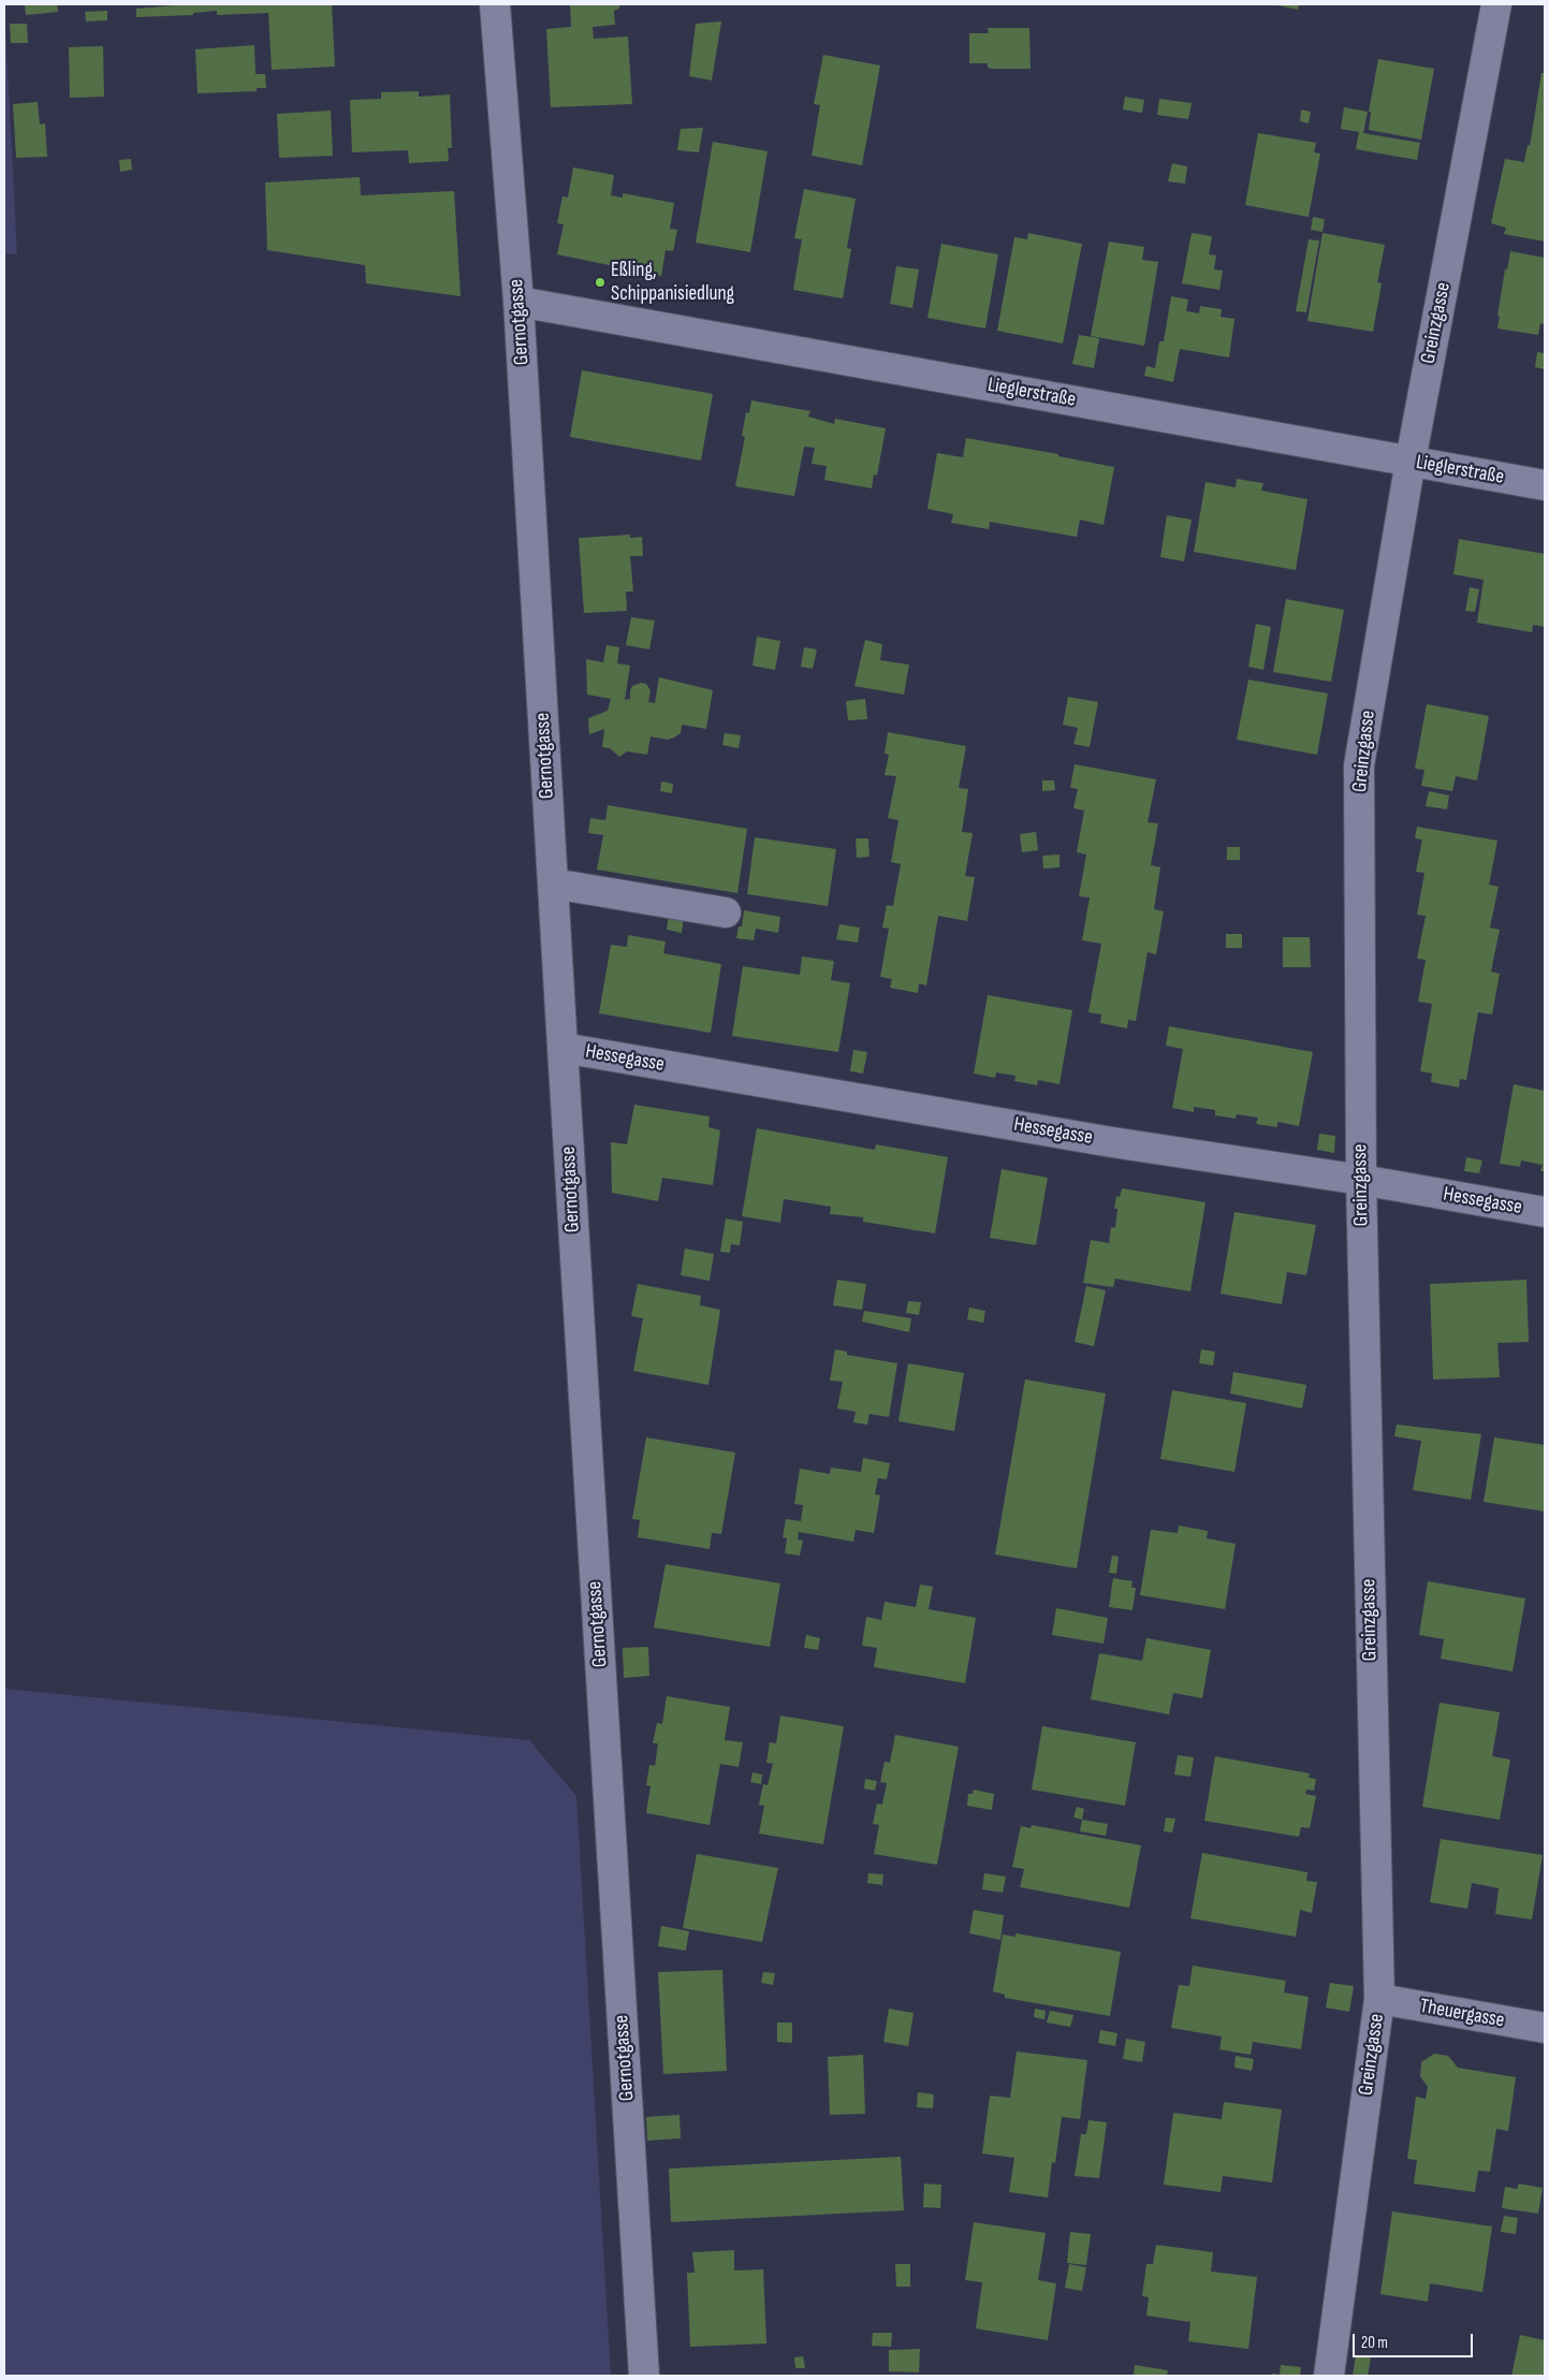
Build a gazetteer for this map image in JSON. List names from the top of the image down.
{
  "streets": {
    "street": [
      "Gernotgasse",
      "Greinzgasse",
      "Lieglerstraße",
      "Hessegasse",
      "Theuergasse"
    ]
  },
  "crossings": [
    ["Gernotgasse", "Lieglerstraße"],
    ["Gernotgasse", "Hessegasse"],
    ["Greinzgasse", "Lieglerstraße"],
    ["Greinzgasse", "Hessegasse"],
    ["Greinzgasse", "Theuergasse"]
  ],
  "places": ["Eßling, Schippanisiedlung"],
  "scale_bar": "20 m"
}
